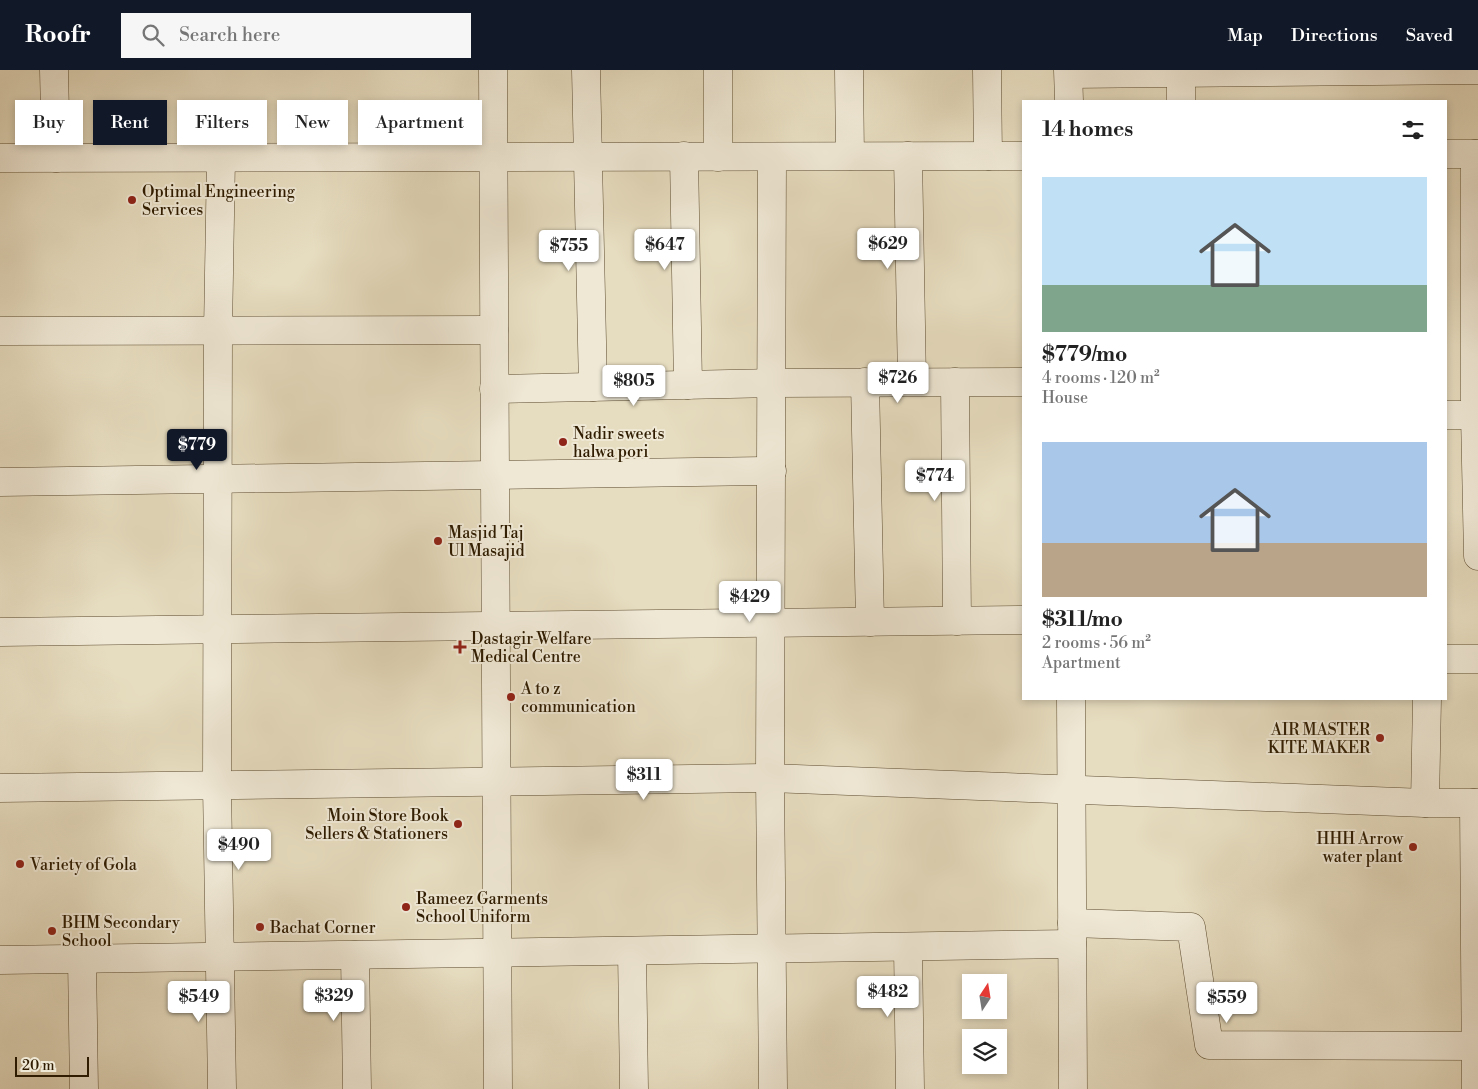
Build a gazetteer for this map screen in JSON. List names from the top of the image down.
{
  "places": {
    "other": [
      "Optimal Engineering Services",
      "Nadir sweets halwa pori",
      "Masjid Taj Ul Masajid",
      "A to z communication",
      "AIR MASTER KITE MAKER",
      "Moin Store Book Sellers & Stationers",
      "HHH Arrow water plant",
      "Variety of Gola",
      "Rameez Garments School Uniform",
      "Bachat Corner",
      "BHM Secondary School"
    ],
    "health": ["Dastagir Welfare Medical Centre"]
  },
  "scale_bar": "20 m",
  "north": "top",
  "page": {
    "header": "Roofr",
    "search": "Search here",
    "nav": ["Map", "Directions", "Saved"],
    "chip": [
      "Buy",
      "Rent",
      "Filters",
      "New",
      "Apartment"
    ],
    "heading": "14 homes",
    "list": [
      {
        "name": "$779/mo",
        "note": "4 rooms · 120 m² · House"
      },
      {
        "name": "$311/mo",
        "note": "2 rooms · 56 m² · Apartment"
      }
    ],
    "price": [
      "$629",
      "$647",
      "$755",
      "$726",
      "$805",
      "$779",
      "$774",
      "$429",
      "$311",
      "$490",
      "$482",
      "$329",
      "$549",
      "$559"
    ],
    "scale": "20 m"
  }
}
